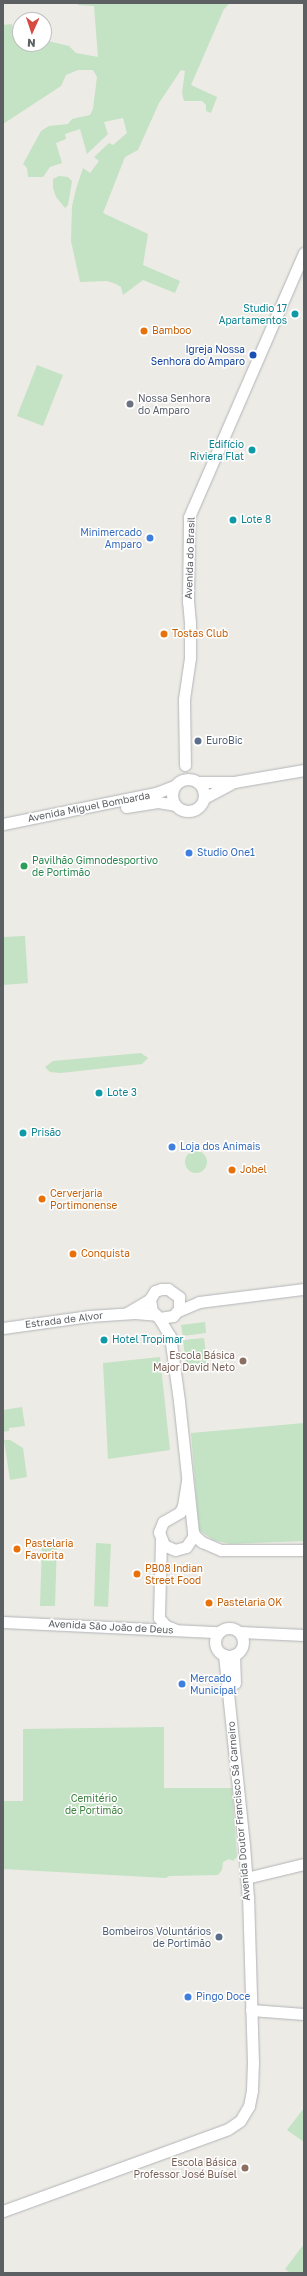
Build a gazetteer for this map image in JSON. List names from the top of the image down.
{
  "streets": {
    "street": [
      "Avenida do Brasil",
      "Avenida Miguel Bombarda",
      "Estrada de Alvor",
      "Avenida São João de Deus",
      "Avenida Doutor Francisco Sá Carneiro"
    ]
  },
  "crossings": [
    ["Avenida São João de Deus", "Avenida Doutor Francisco Sá Carneiro"]
  ],
  "parks": ["Cemitério de Portimão"],
  "places": [
    "Studio 17 Apartamentos",
    "Bamboo",
    "Igreja Nossa Senhora do Amparo",
    "Nossa Senhora do Amparo",
    "Edifício Riviera Flat",
    "Lote 8",
    "Minimercado Amparo",
    "Tostas Club",
    "EuroBic",
    "Studio One1",
    "Pavilhão Gimnodesportivo de Portimão",
    "Lote 3",
    "Prisão",
    "Loja dos Animais",
    "Jobel",
    "Cerverjaria Portimonense",
    "Conquista",
    "Hotel Tropimar",
    "Escola Básica Major David Neto",
    "Pastelaria Favorita",
    "PB08 Indian Street Food",
    "Pastelaria OK",
    "Mercado Municipal",
    "Bombeiros Voluntários de Portimão",
    "Pingo Doce",
    "Escola Básica Professor José Buísel"
  ],
  "north": "bottom"
}
